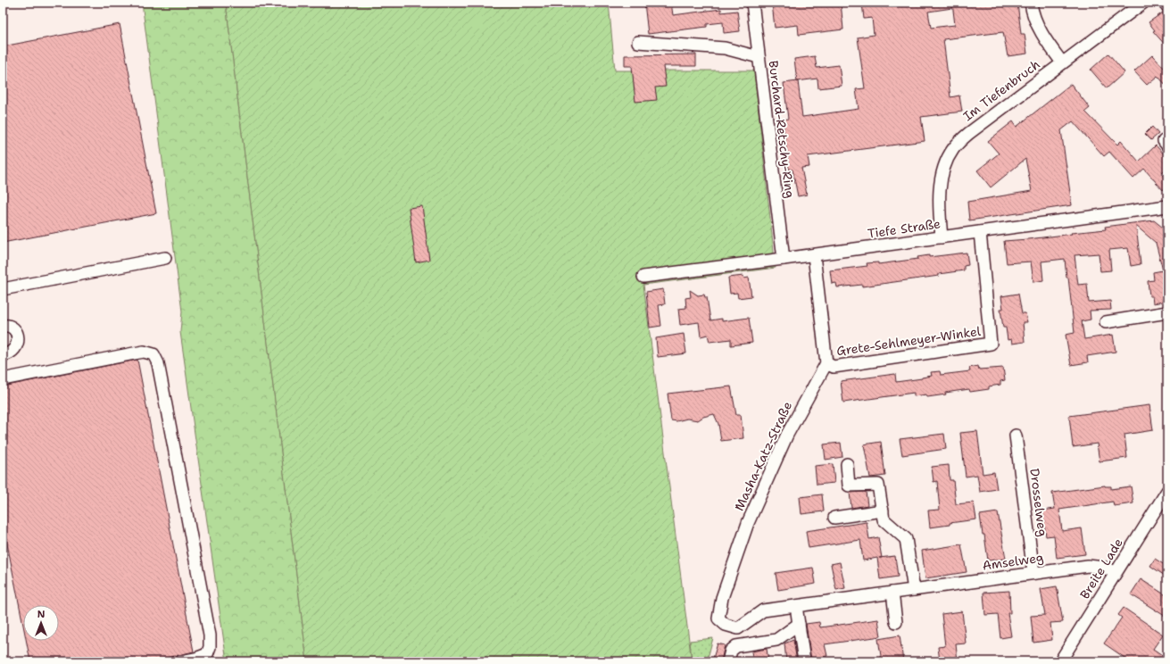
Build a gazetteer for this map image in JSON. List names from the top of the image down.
{
  "streets": {
    "street": [
      "Im Tiefenbruch",
      "Burchard-Retschy-Ring",
      "Tiefe Straße",
      "Grete-Sehlmeyer-Winkel",
      "Masha-Katz-Straße",
      "Drosselweg",
      "Amselweg",
      "Breite Lade"
    ]
  },
  "crossings": [
    ["Im Tiefenbruch", "Tiefe Straße"],
    ["Burchard-Retschy-Ring", "Tiefe Straße"],
    ["Tiefe Straße", "Grete-Sehlmeyer-Winkel"],
    ["Grete-Sehlmeyer-Winkel", "Masha-Katz-Straße"],
    ["Masha-Katz-Straße", "Amselweg"],
    ["Drosselweg", "Amselweg"],
    ["Amselweg", "Breite Lade"]
  ],
  "north": "top"
}
